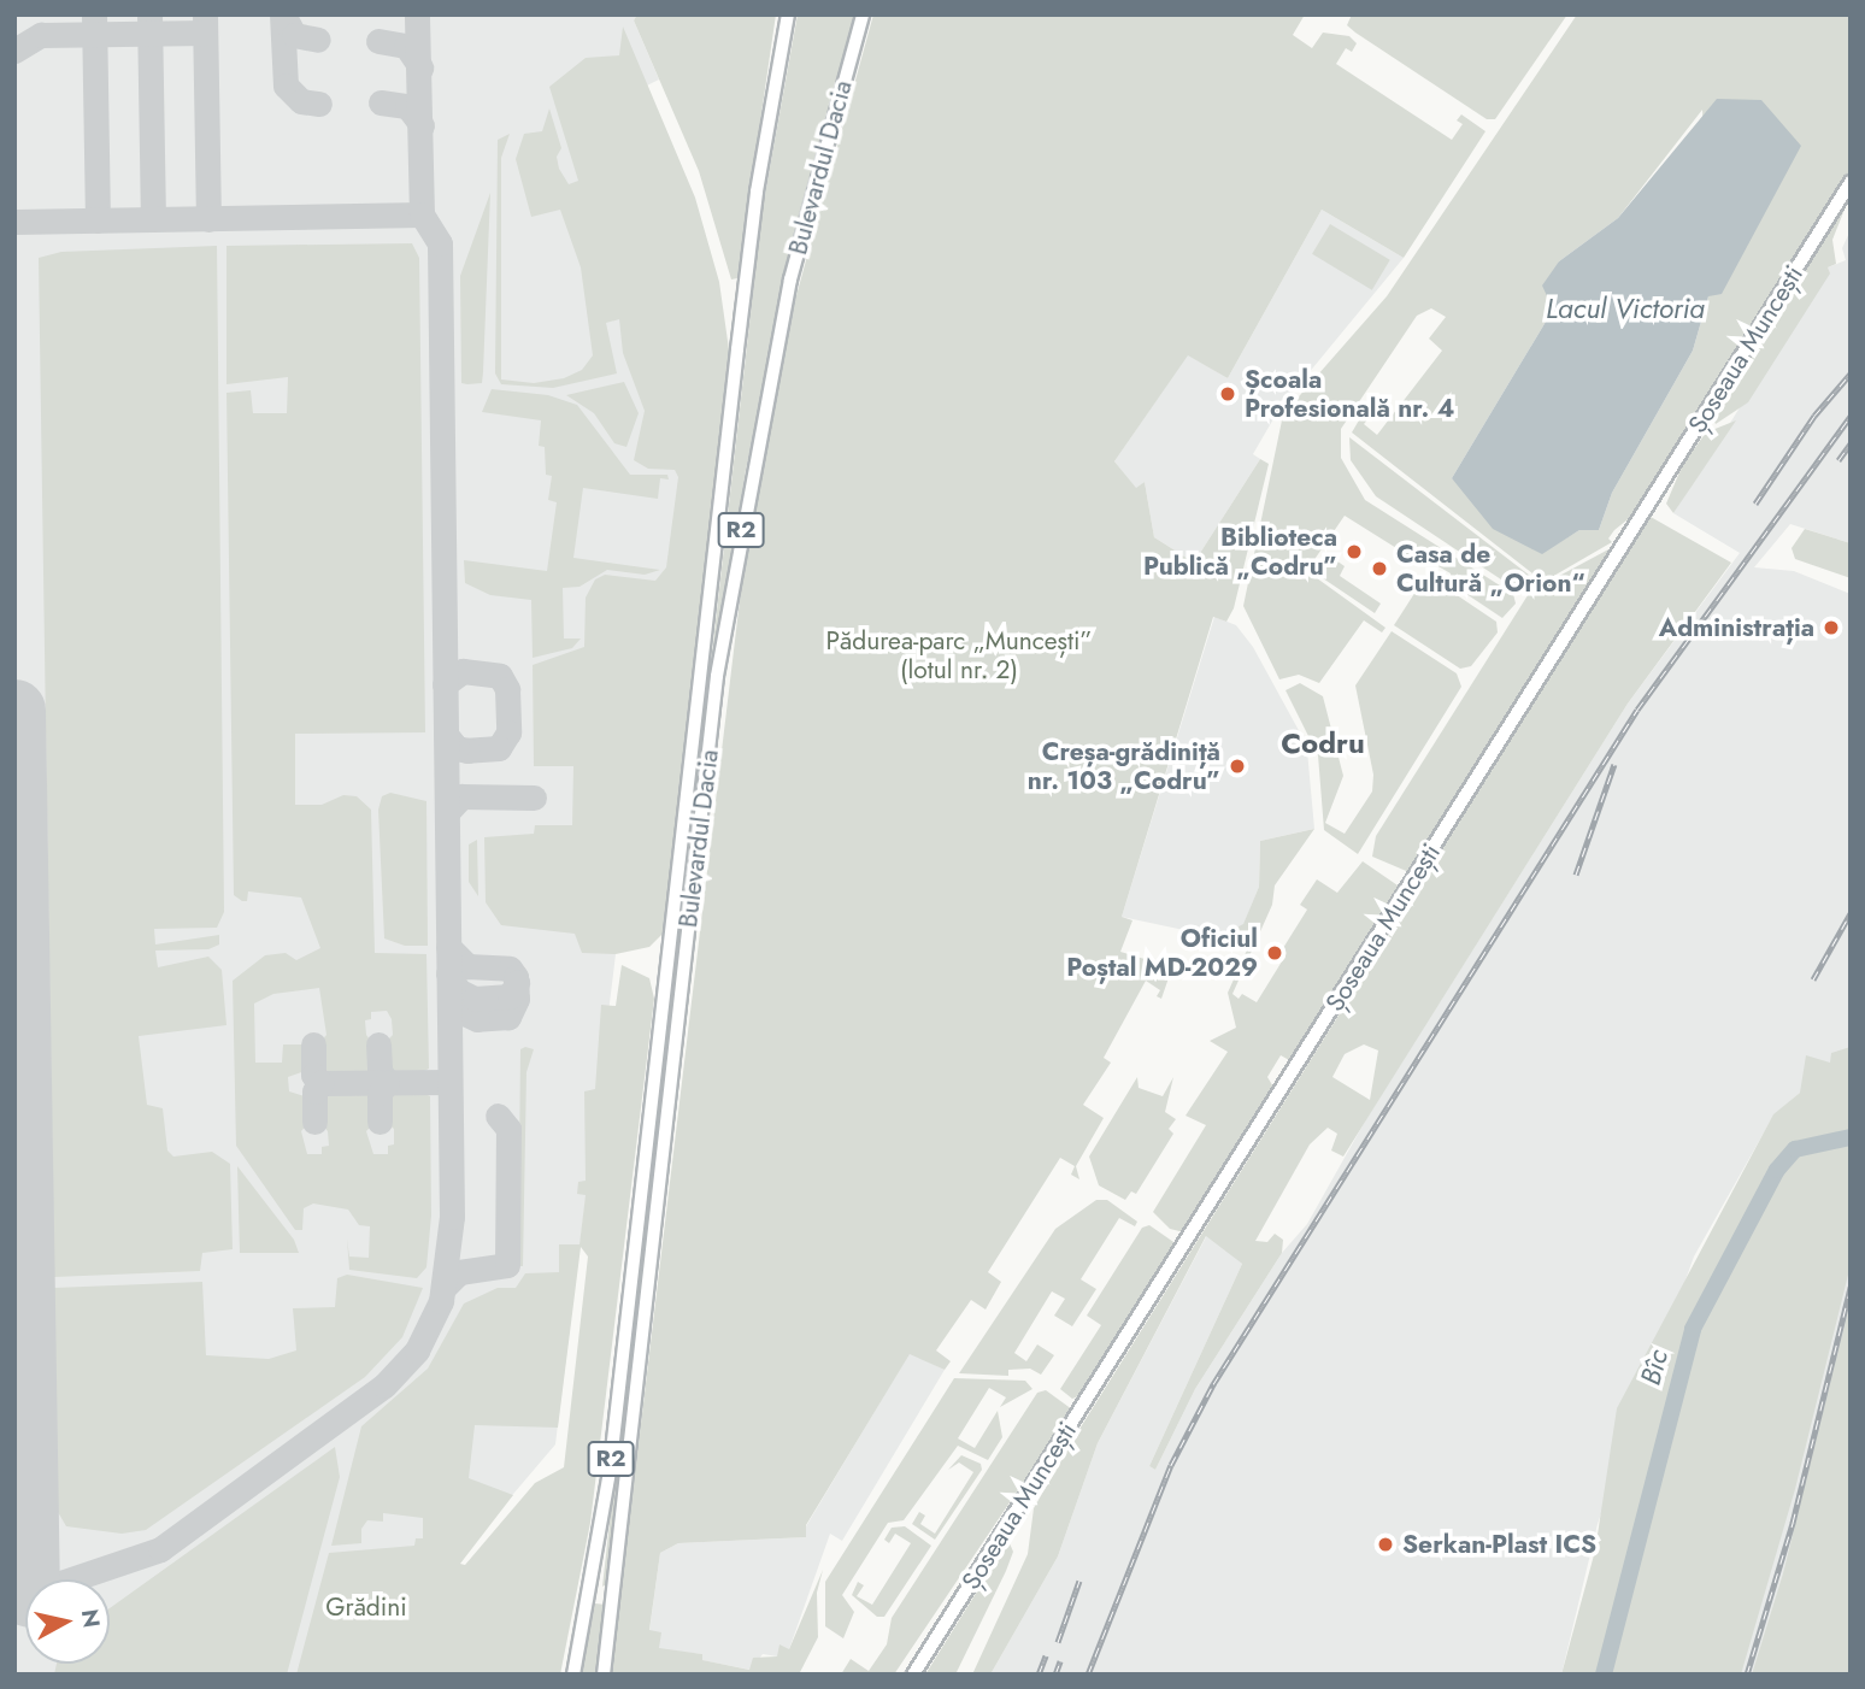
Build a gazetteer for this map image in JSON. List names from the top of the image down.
{
  "streets": {
    "main road": ["Bulevardul Dacia", "Șoseaua Muncești", "R2"]
  },
  "districts": ["Codru"],
  "water": ["Lacul Victoria", "Bîc"],
  "parks": ["Pădurea-parc „Muncești” (lotul nr. 2)", "Grădini"],
  "places": [
    "Școala Profesională nr. 4",
    "Biblioteca Publică „Codru”",
    "Casa de Cultură „Orion“",
    "Administrația",
    "Creșa-grădiniță nr. 103 „Codru”",
    "Oficiul Poștal MD-2029",
    "Serkan-Plast ICS"
  ],
  "north": "right"
}
